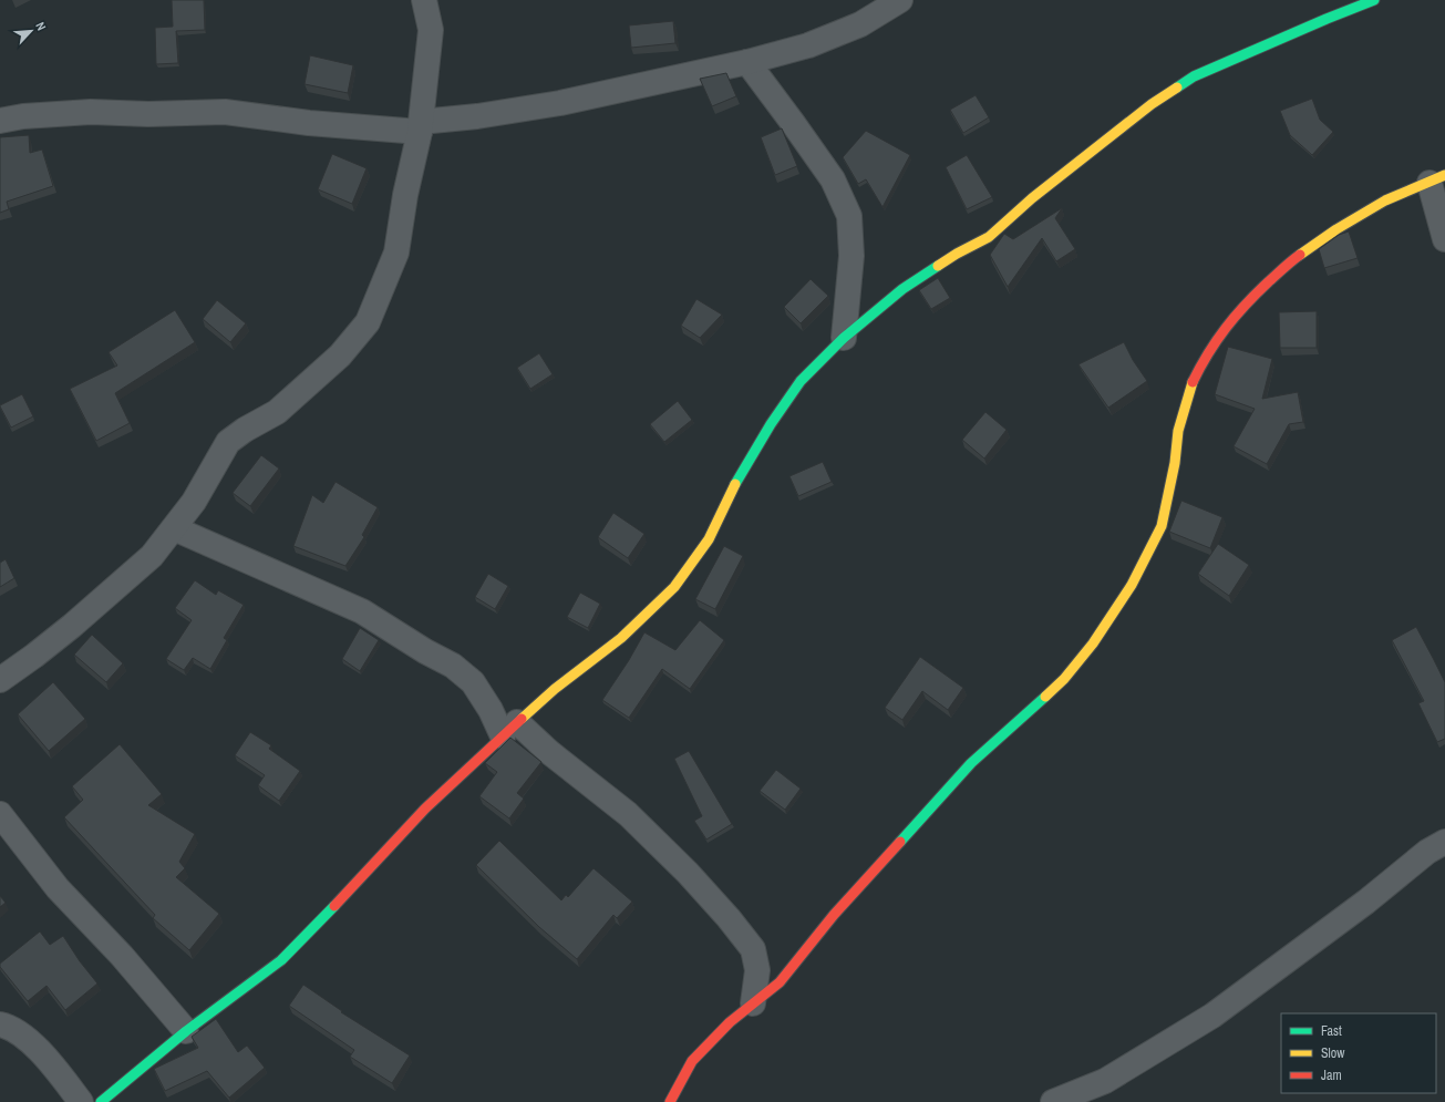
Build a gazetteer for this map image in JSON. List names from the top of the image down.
{
  "legend": ["Fast", "Slow", "Jam"],
  "north": "top right"
}
